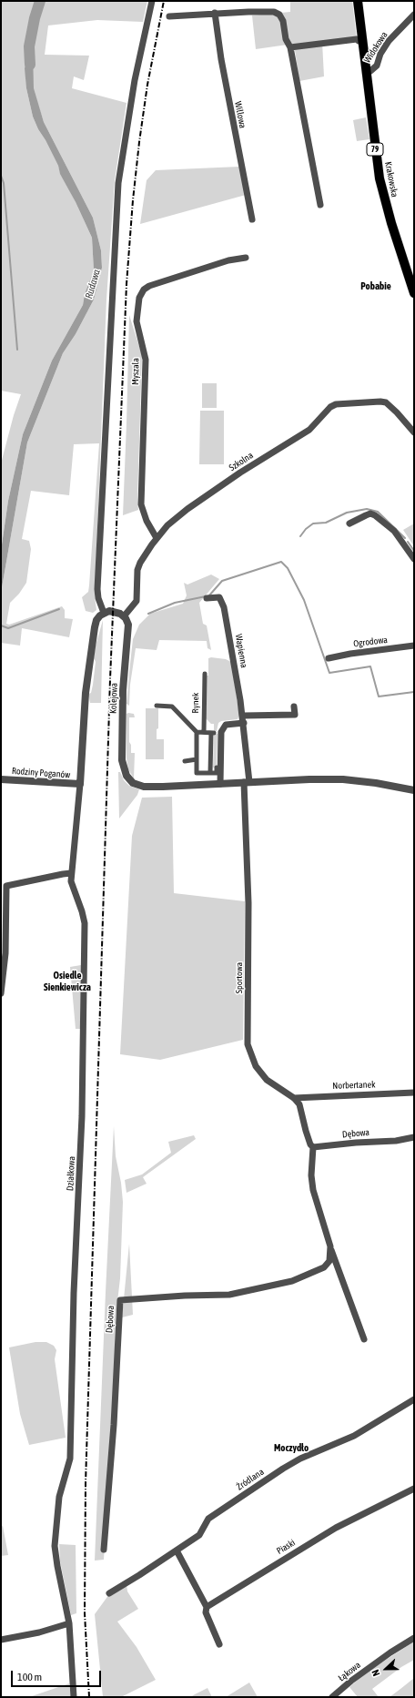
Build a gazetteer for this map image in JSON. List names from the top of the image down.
{
  "streets": {
    "main road": ["79", "Krakowska"],
    "street": [
      "Widokowa",
      "Willowa",
      "Myszala",
      "Szkolna",
      "Ogrodowa",
      "Wapienna",
      "Kolejowa",
      "Rynek",
      "Rodziny Poganów",
      "Sportowa",
      "Norbertanek",
      "Dębowa",
      "Działkowa",
      "Źródlana",
      "Piaski",
      "Łąkowa"
    ]
  },
  "crossings": [
    ["Widokowa", "Krakowska"],
    ["Myszala", "Szkolna"],
    ["Szkolna", "Kolejowa"],
    ["Wapienna", "Kolejowa"],
    ["Wapienna", "Sportowa"],
    ["Kolejowa", "Sportowa"],
    ["Sportowa", "Norbertanek"]
  ],
  "districts": ["Pobabie", "Osiedle Sienkiewicza", "Moczydło"],
  "water": ["Rudawa"],
  "scale_bar": "100 m",
  "north": "left"
}
